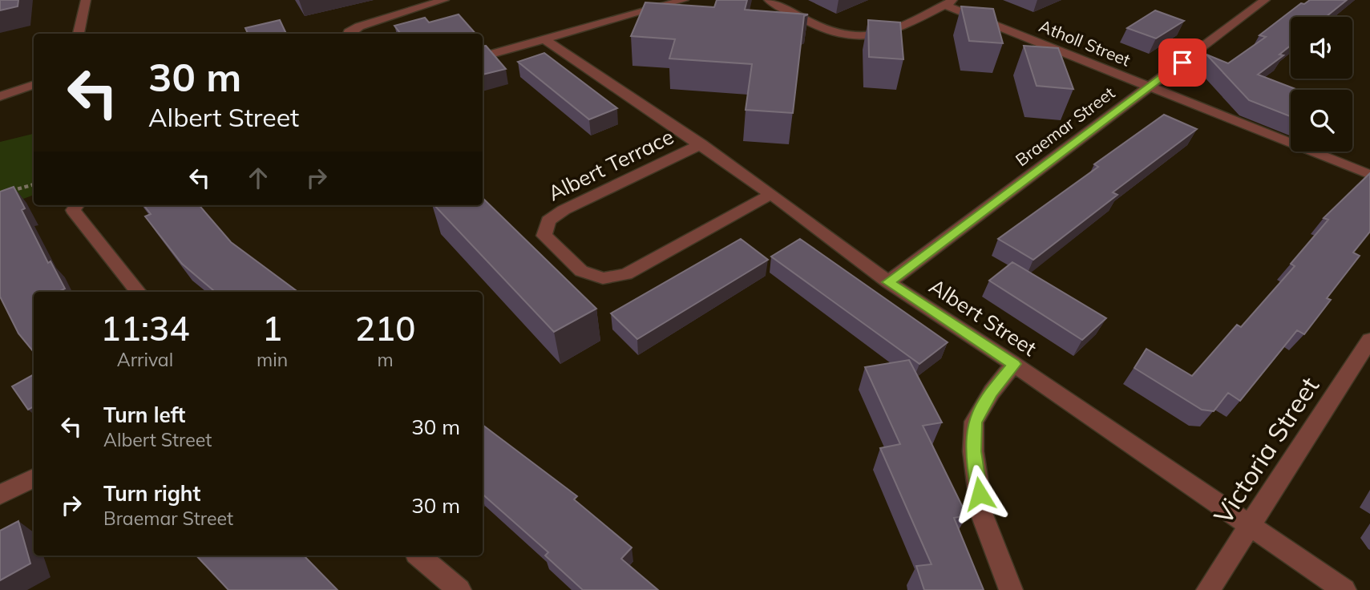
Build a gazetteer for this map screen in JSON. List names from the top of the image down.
{
  "streets": {
    "street": [
      "Atholl Street",
      "Braemar Street",
      "Albert Terrace",
      "Albert Street",
      "Victoria Street"
    ]
  },
  "crossings": [
    ["Atholl Street", "Braemar Street"],
    ["Braemar Street", "Albert Street"],
    ["Albert Terrace", "Albert Street"],
    ["Albert Street", "Victoria Street"]
  ],
  "page": {
    "turn": ["30 m", "Albert Street"],
    "eta": [
      "11:34",
      "Arrival",
      "1",
      "min",
      "210",
      "m"
    ],
    "list": [
      {
        "name": "Turn left",
        "note": "Albert Street",
        "value": "30 m"
      },
      {
        "name": "Turn right",
        "note": "Braemar Street",
        "value": "30 m"
      }
    ]
  }
}
